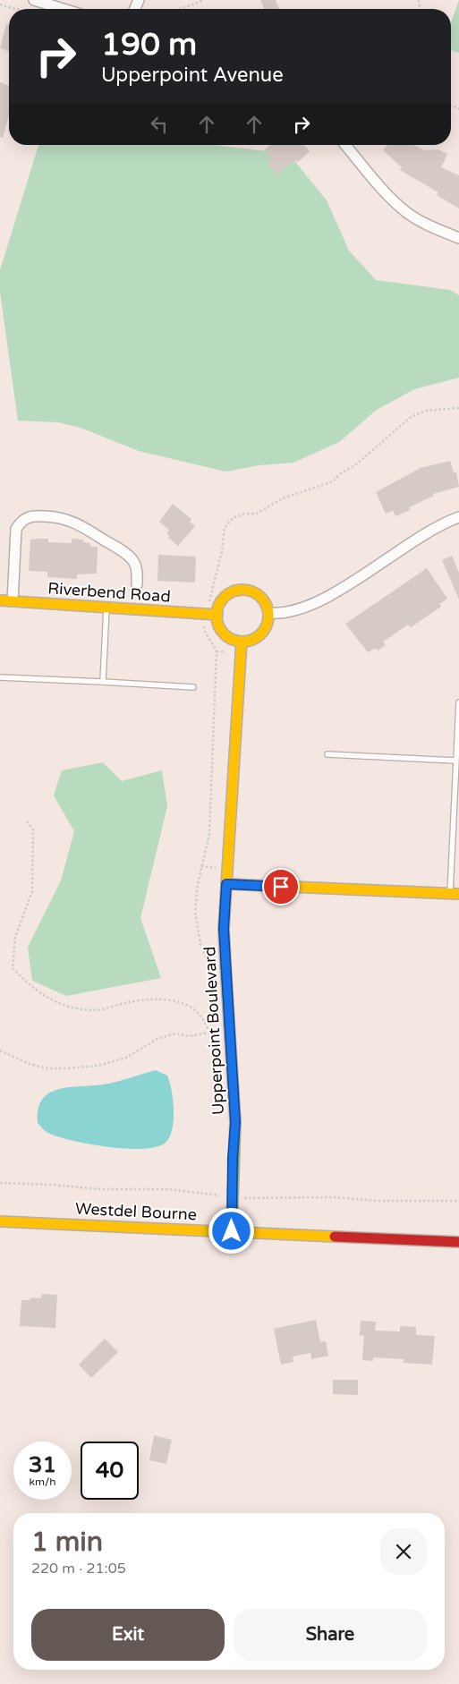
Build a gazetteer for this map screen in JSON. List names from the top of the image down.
{
  "streets": {
    "street": ["Riverbend Road", "Upperpoint Boulevard", "Westdel Bourne"]
  },
  "crossings": [
    ["Riverbend Road", "Upperpoint Boulevard"],
    ["Upperpoint Boulevard", "Westdel Bourne"]
  ],
  "page": {
    "turn": ["190 m", "Upperpoint Avenue"],
    "speed": "31 km/h",
    "limit": "40",
    "heading": ["1 min", "220 m · 21:05"],
    "buttons": ["Exit", "Share"]
  }
}
